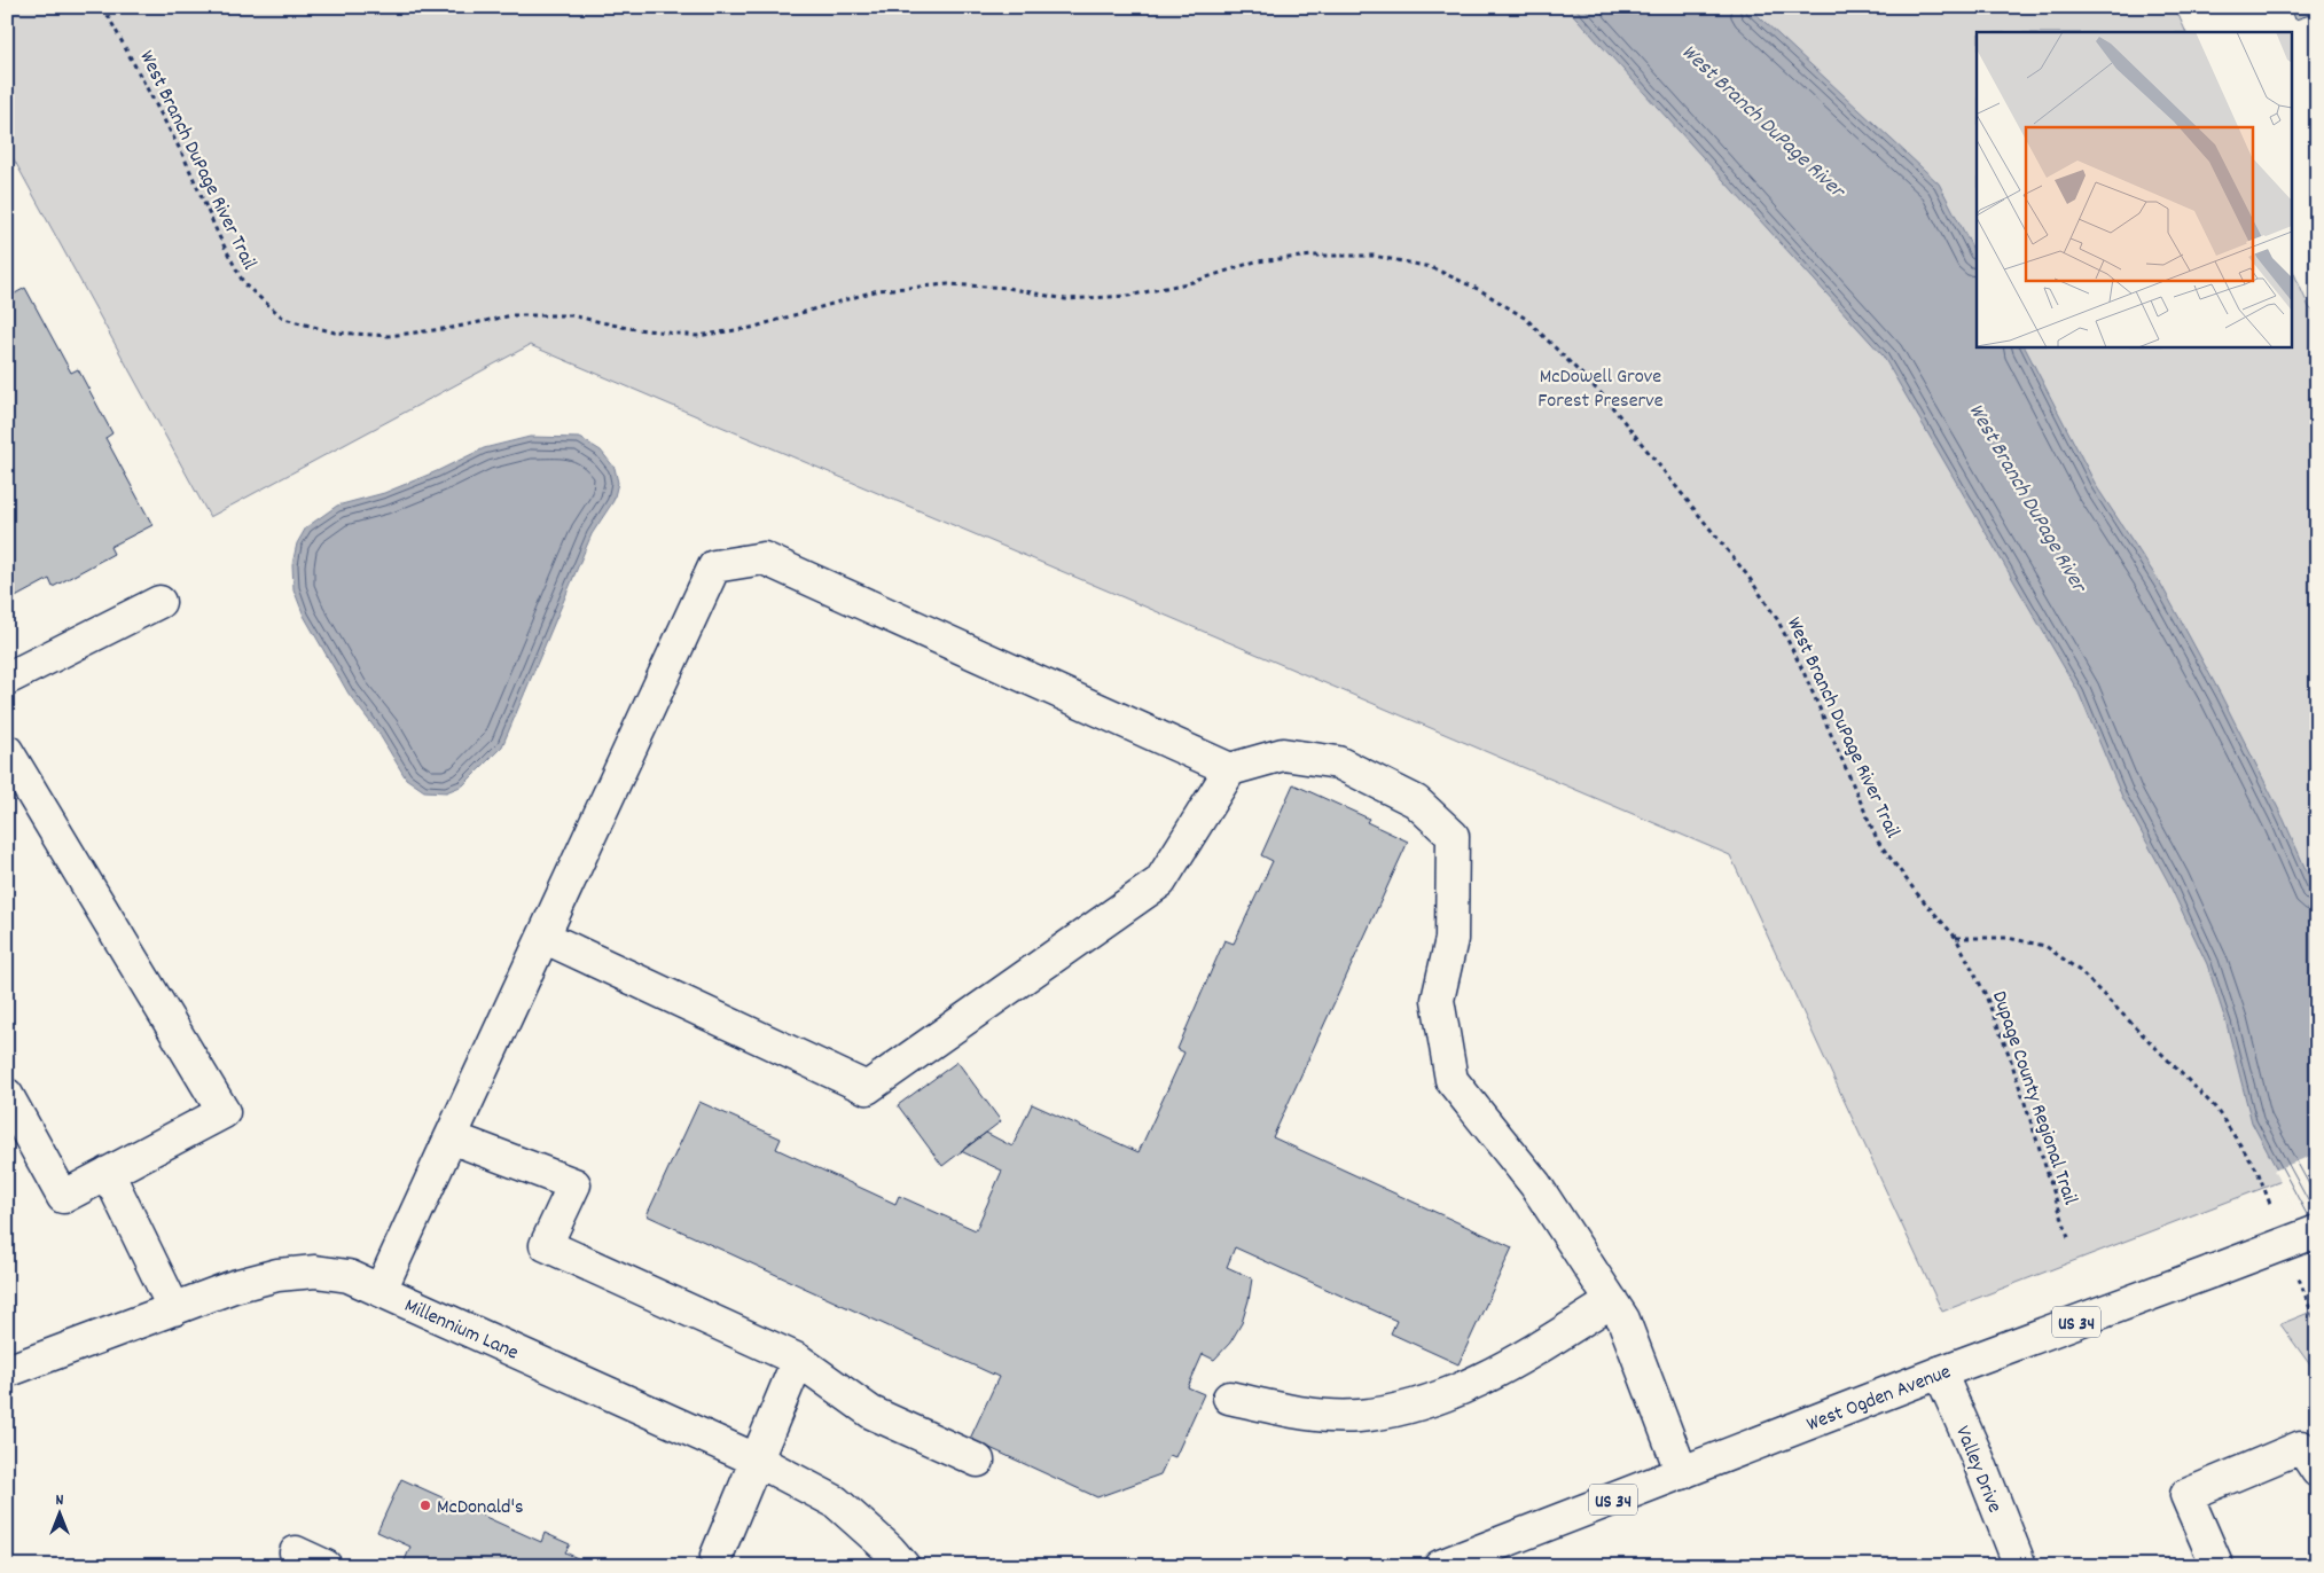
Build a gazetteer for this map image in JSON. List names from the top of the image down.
{
  "streets": {
    "street": [
      "US 34",
      "Millennium Lane",
      "West Ogden Avenue",
      "Valley Drive"
    ],
    "path": ["West Branch DuPage River Trail", "Dupage County Regional Trail"]
  },
  "crossings": [
    ["West Branch DuPage River Trail", "Dupage County Regional Trail"],
    ["West Ogden Avenue", "Valley Drive"]
  ],
  "water": ["West Branch DuPage River"],
  "parks": ["McDowell Grove Forest Preserve"],
  "places": ["McDonald's"],
  "north": "top"
}
